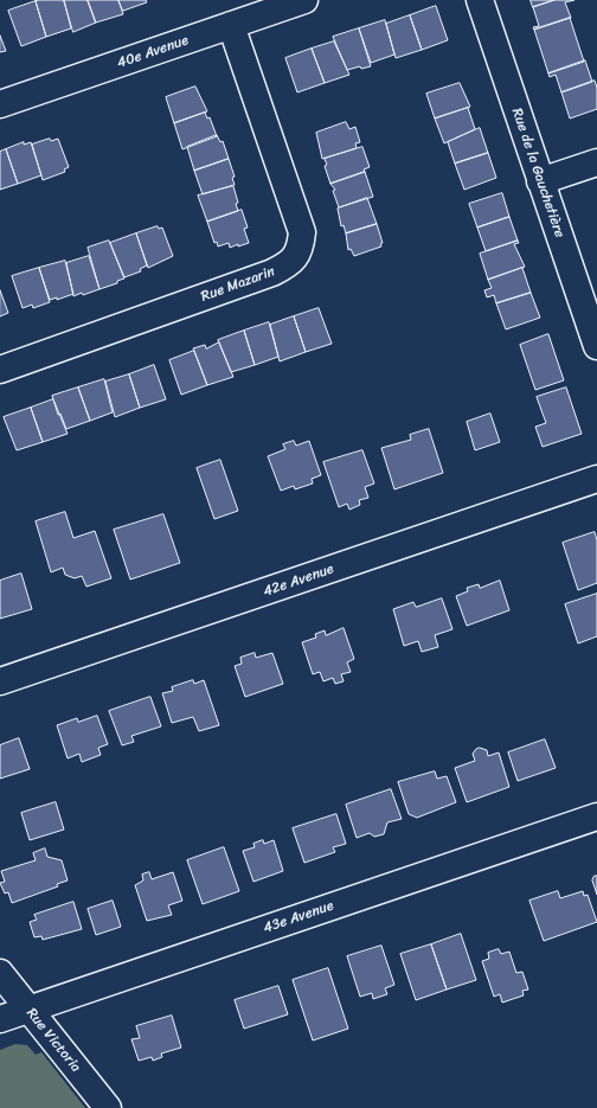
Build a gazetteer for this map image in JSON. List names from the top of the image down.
{
  "streets": {
    "street": [
      "40e Avenue",
      "Rue de la Gauchetière",
      "Rue Mazarin",
      "42e Avenue",
      "43e Avenue",
      "Rue Victoria"
    ]
  },
  "crossings": [
    ["40e Avenue", "Rue Mazarin"],
    ["43e Avenue", "Rue Victoria"]
  ]
}
